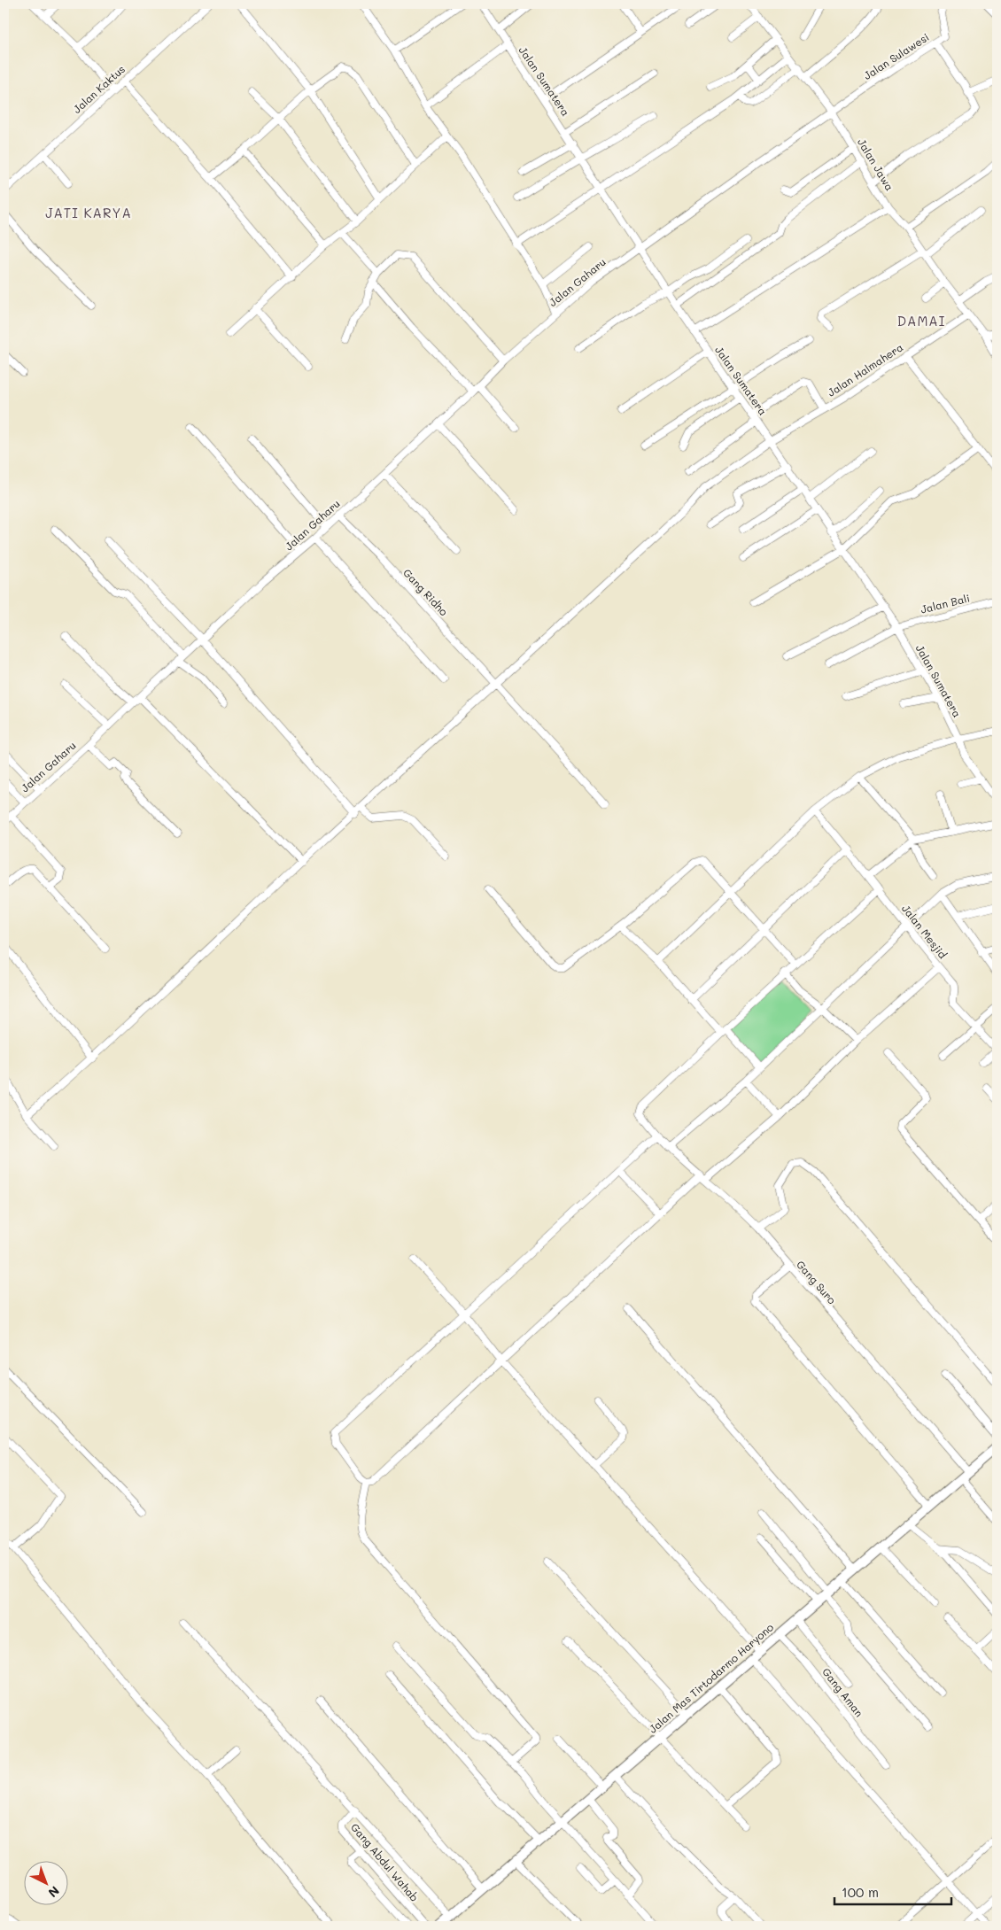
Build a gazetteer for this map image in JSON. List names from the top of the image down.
{
  "streets": {
    "street": [
      "Jalan Sulawesi",
      "Jalan Sumatera",
      "Jalan Kaktus",
      "Jalan Jawa",
      "Jalan Gaharu",
      "Jalan Halmahera",
      "Gang Ridho",
      "Jalan Bali",
      "Jalan Mesjid",
      "Gang Suro",
      "Jalan Mas Tirtodarmo Haryono",
      "Gang Aman",
      "Gang Abdul Wahab"
    ]
  },
  "crossings": [
    ["Jalan Sulawesi", "Jalan Sumatera"],
    ["Jalan Sulawesi", "Jalan Jawa"],
    ["Jalan Sulawesi", "Jalan Gaharu"],
    ["Jalan Sumatera", "Jalan Gaharu"],
    ["Jalan Sumatera", "Jalan Halmahera"],
    ["Jalan Sumatera", "Jalan Bali"],
    ["Jalan Jawa", "Jalan Halmahera"],
    ["Jalan Gaharu", "Gang Ridho"],
    ["Jalan Halmahera", "Gang Ridho"],
    ["Gang Suro", "Jalan Mas Tirtodarmo Haryono"],
    ["Jalan Mas Tirtodarmo Haryono", "Gang Aman"]
  ],
  "districts": ["JATI KARYA", "DAMAI"],
  "scale_bar": "100 m",
  "north": "bottom right"
}
